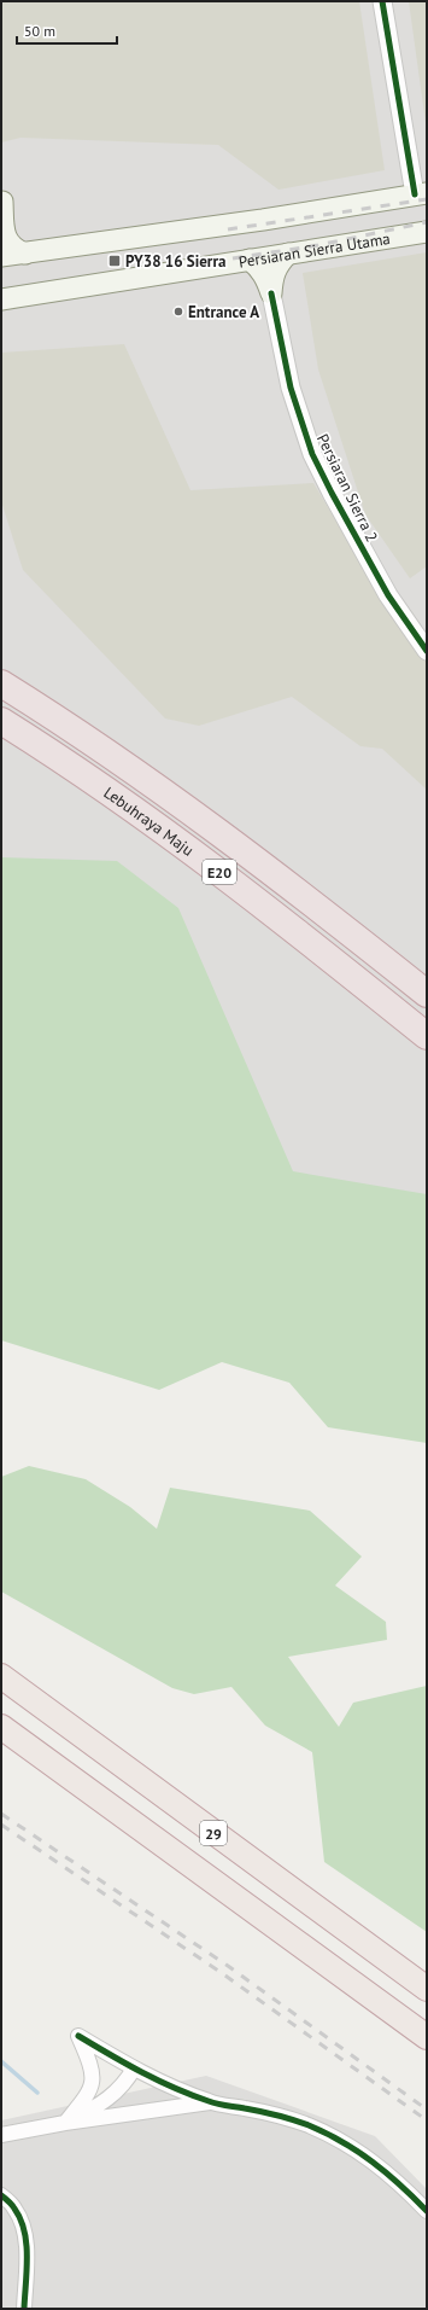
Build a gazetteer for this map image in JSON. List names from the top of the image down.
{
  "streets": {
    "highway": ["Lebuhraya Maju", "E20", "29"],
    "main road": ["Persiaran Sierra Utama"],
    "street": ["Persiaran Sierra 2"]
  },
  "places": {
    "transit": ["PY38 16 Sierra"],
    "other": ["Entrance A"]
  },
  "scale_bar": "50 m"
}
